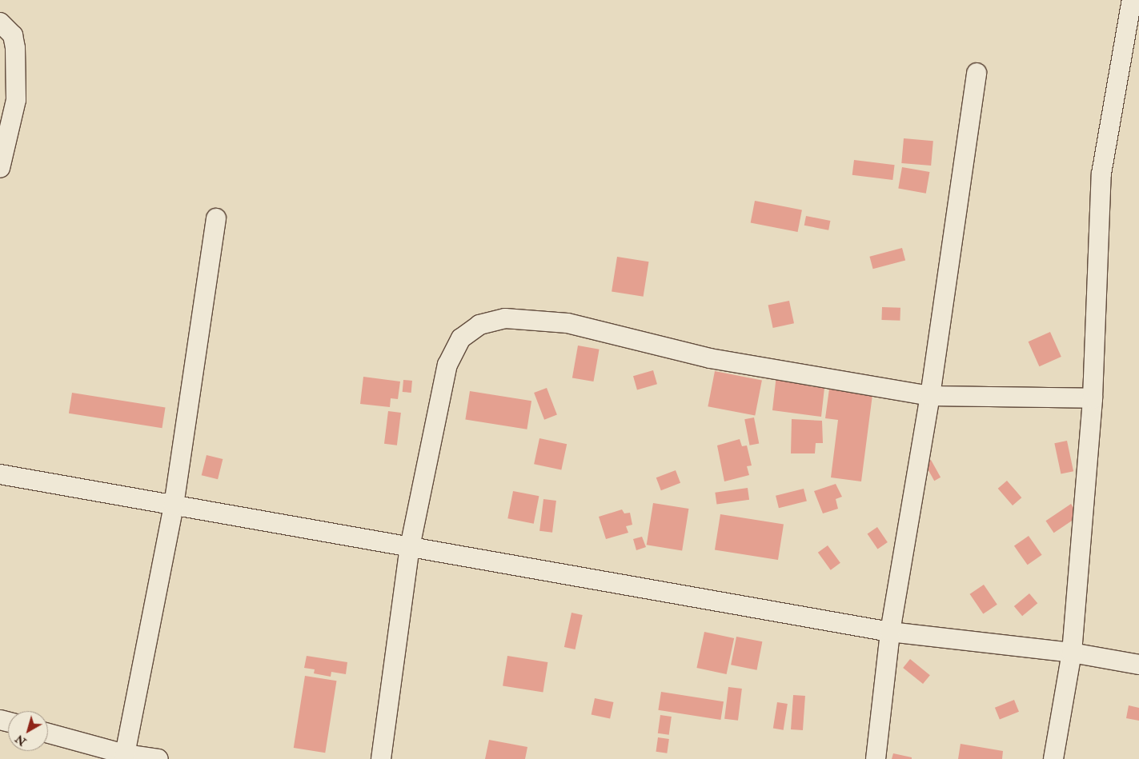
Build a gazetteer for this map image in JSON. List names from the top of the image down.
{
  "north": "bottom left"
}
